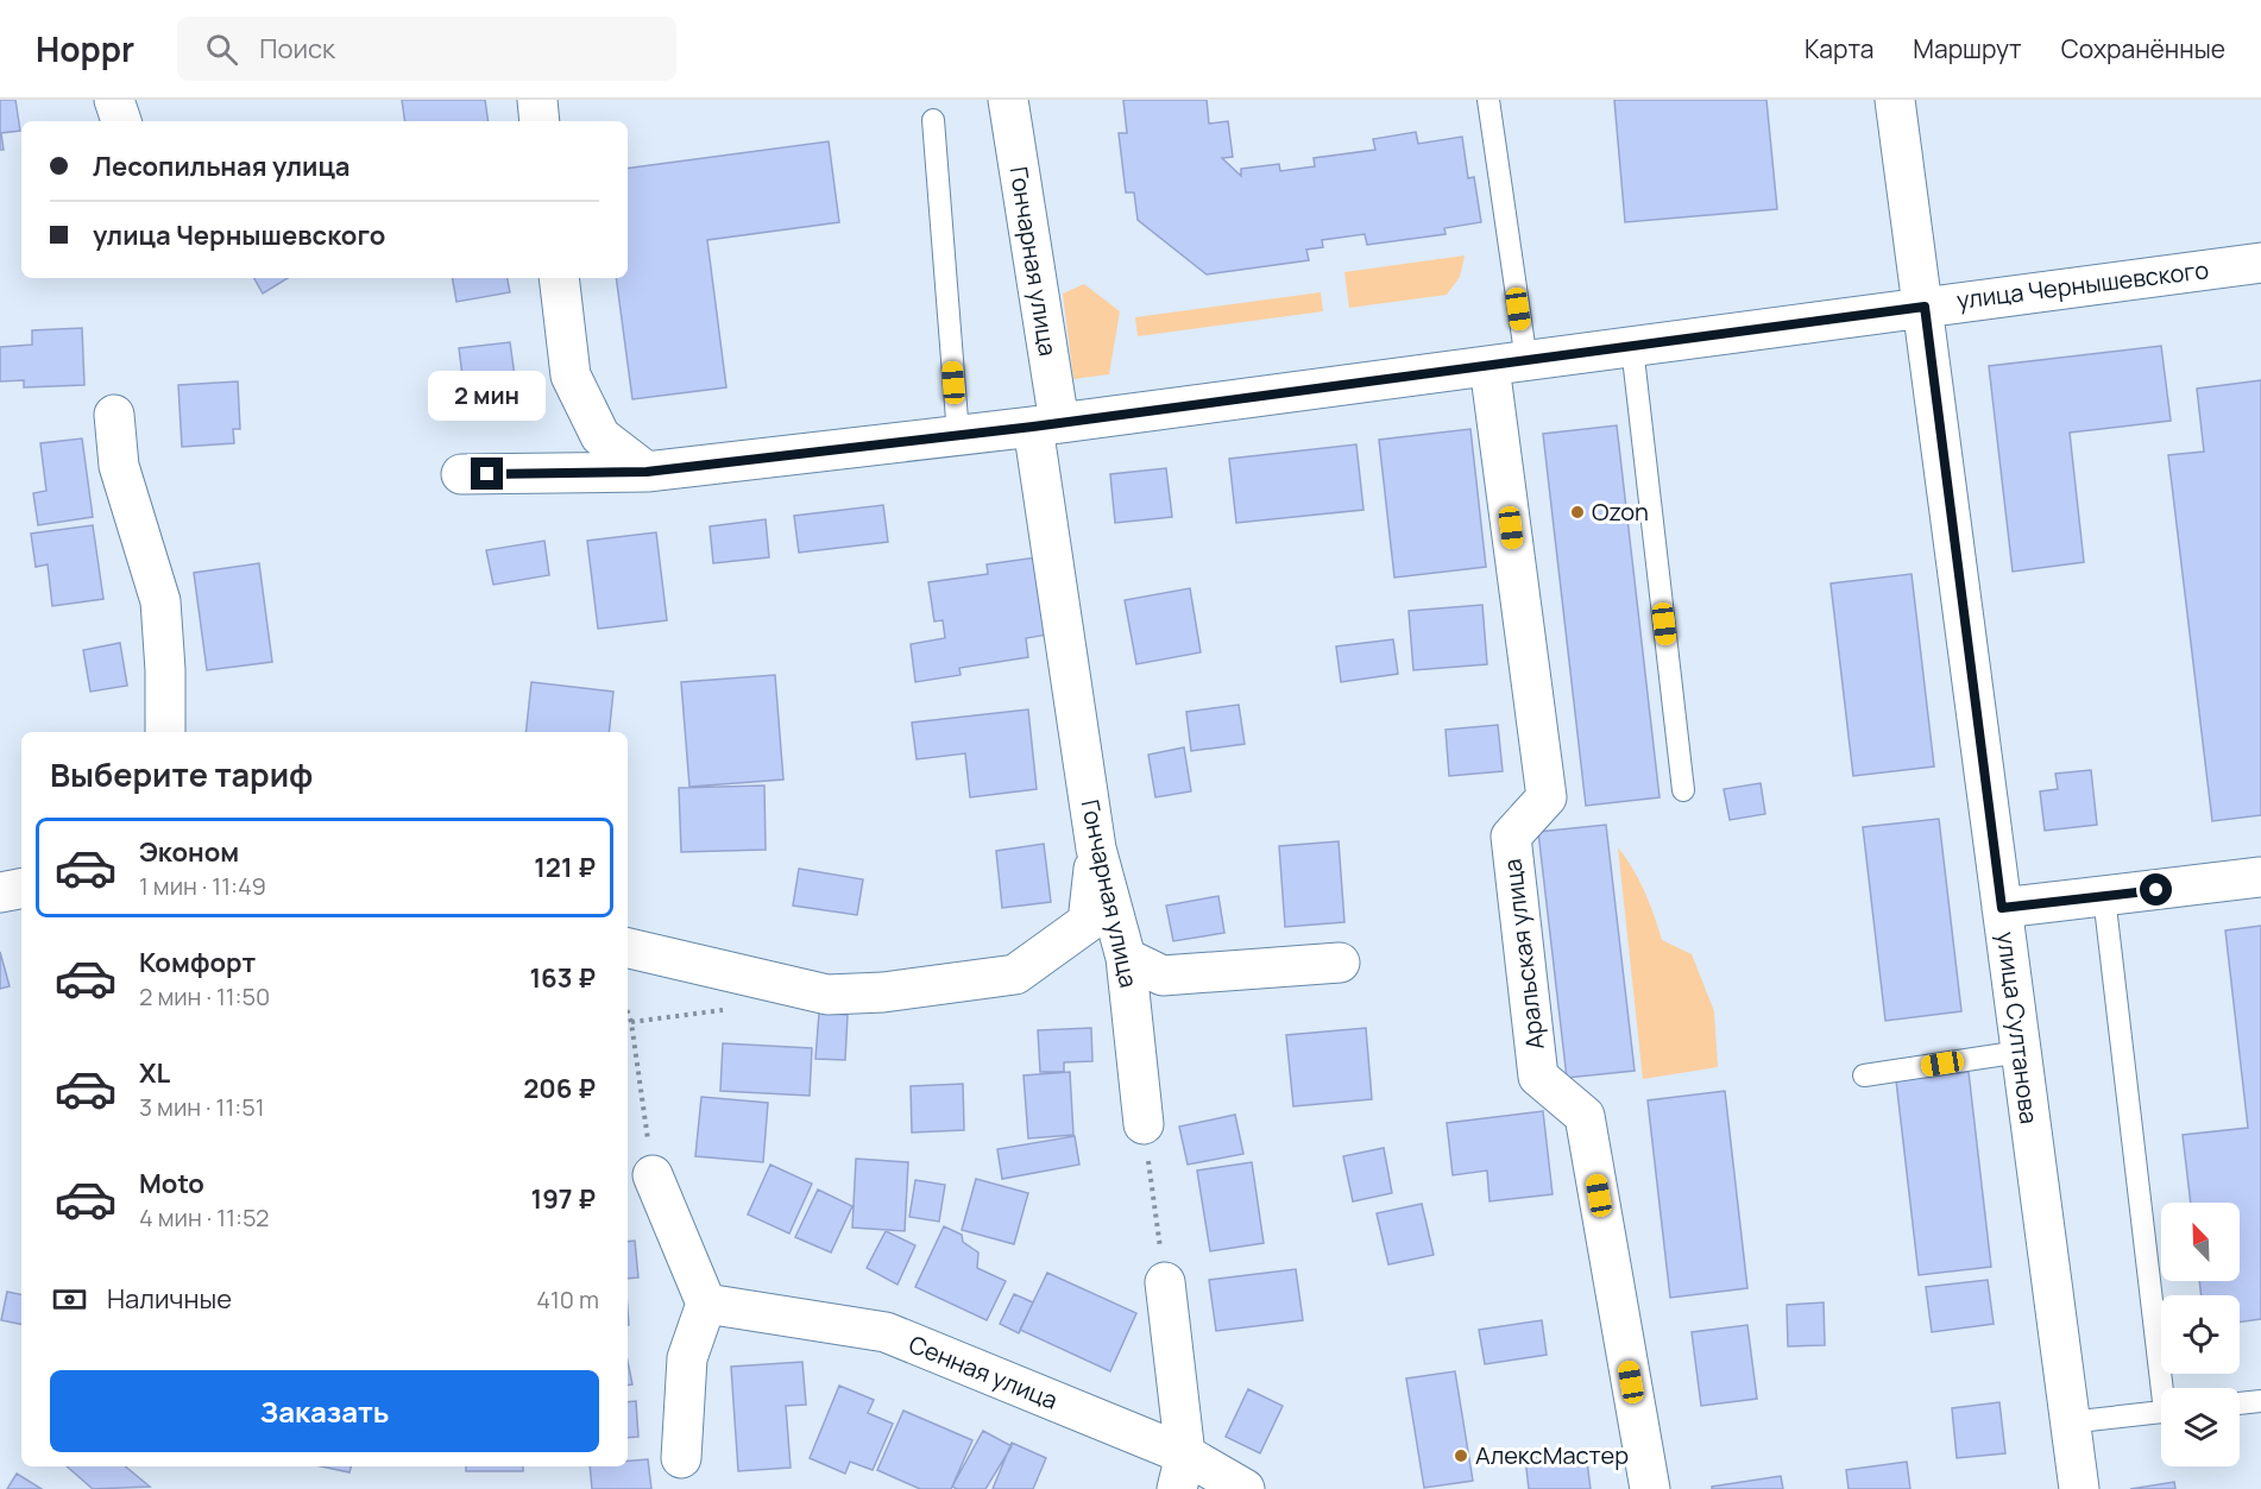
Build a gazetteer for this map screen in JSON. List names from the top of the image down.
{
  "streets": {
    "street": [
      "Гончарная улица",
      "улица Чернышевского",
      "Аральская улица",
      "улица Султанова",
      "Сенная улица"
    ]
  },
  "crossings": [
    ["Гончарная улица", "улица Чернышевского"],
    ["улица Чернышевского", "Аральская улица"],
    ["улица Чернышевского", "улица Султанова"]
  ],
  "places": ["Ozon", "АлексМастер"],
  "north": "top left",
  "page": {
    "header": "Hoppr",
    "search": "Поиск",
    "nav": ["Карта", "Маршрут", "Сохранённые"],
    "banner": ["Лесопильная улица", "улица Чернышевского"],
    "bubble": "2 мин",
    "heading": "Выберите тариф",
    "list": [
      {
        "name": "Эконом",
        "note": "1 мин · 11:49",
        "value": "121 ₽"
      },
      {
        "name": "Комфорт",
        "note": "2 мин · 11:50",
        "value": "163 ₽"
      },
      {
        "name": "XL",
        "note": "3 мин · 11:51",
        "value": "206 ₽"
      },
      {
        "name": "Moto",
        "note": "4 мин · 11:52",
        "value": "197 ₽"
      }
    ],
    "pay": ["Наличные", "410 m"],
    "buttons": "Заказать"
  }
}
